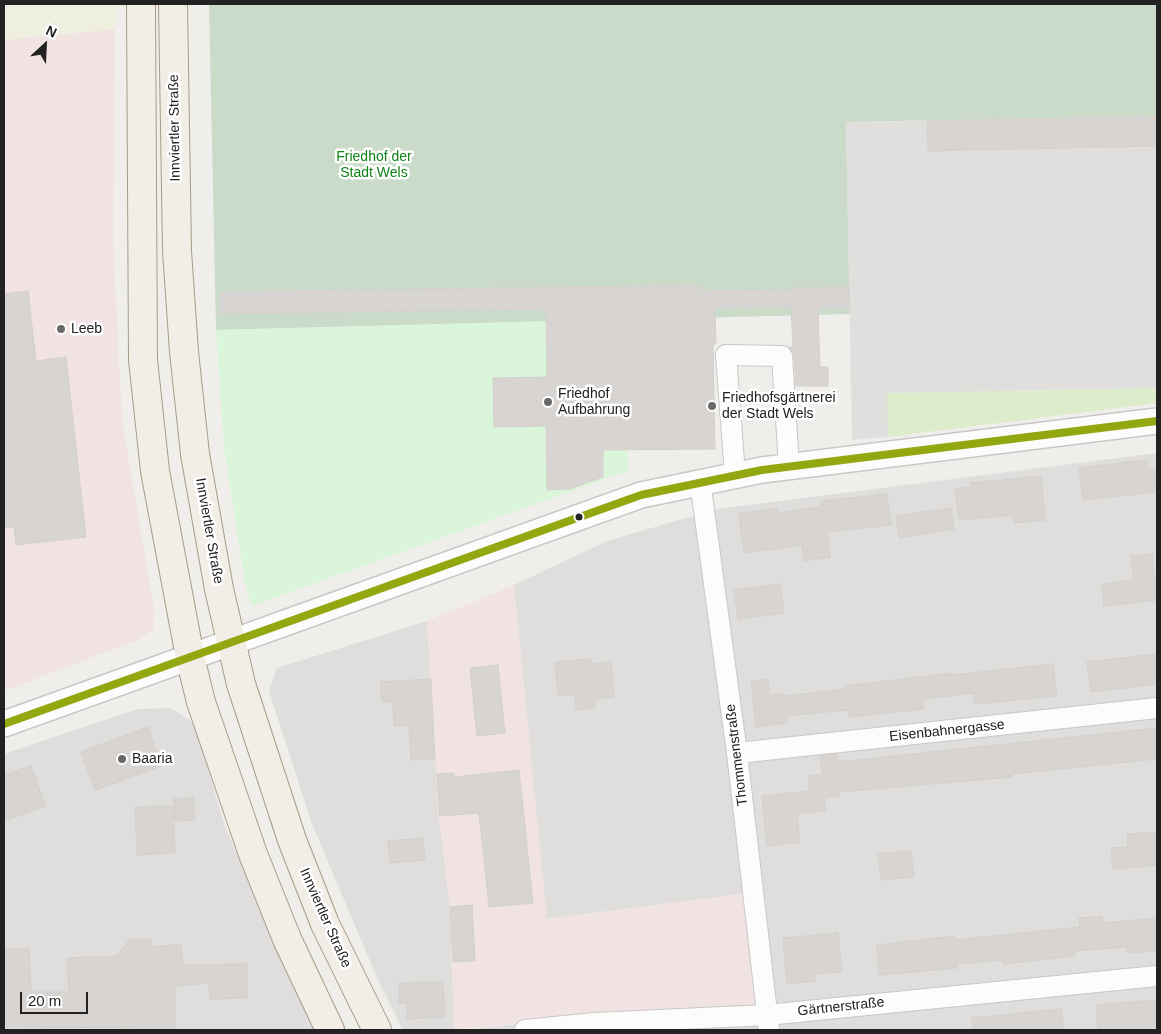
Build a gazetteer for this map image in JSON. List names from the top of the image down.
{
  "streets": {
    "main road": ["Innviertler Straße"],
    "street": ["Eisenbahnergasse", "Thommenstraße", "Gärtnerstraße"]
  },
  "crossings": [
    ["Eisenbahnergasse", "Thommenstraße"],
    ["Thommenstraße", "Gärtnerstraße"]
  ],
  "parks": ["Friedhof der Stadt Wels"],
  "places": [
    "Leeb",
    "Friedhof Aufbahrung",
    "Friedhofsgärtnerei der Stadt Wels",
    "Baaria"
  ],
  "scale_bar": "20 m",
  "north": "top right"
}
